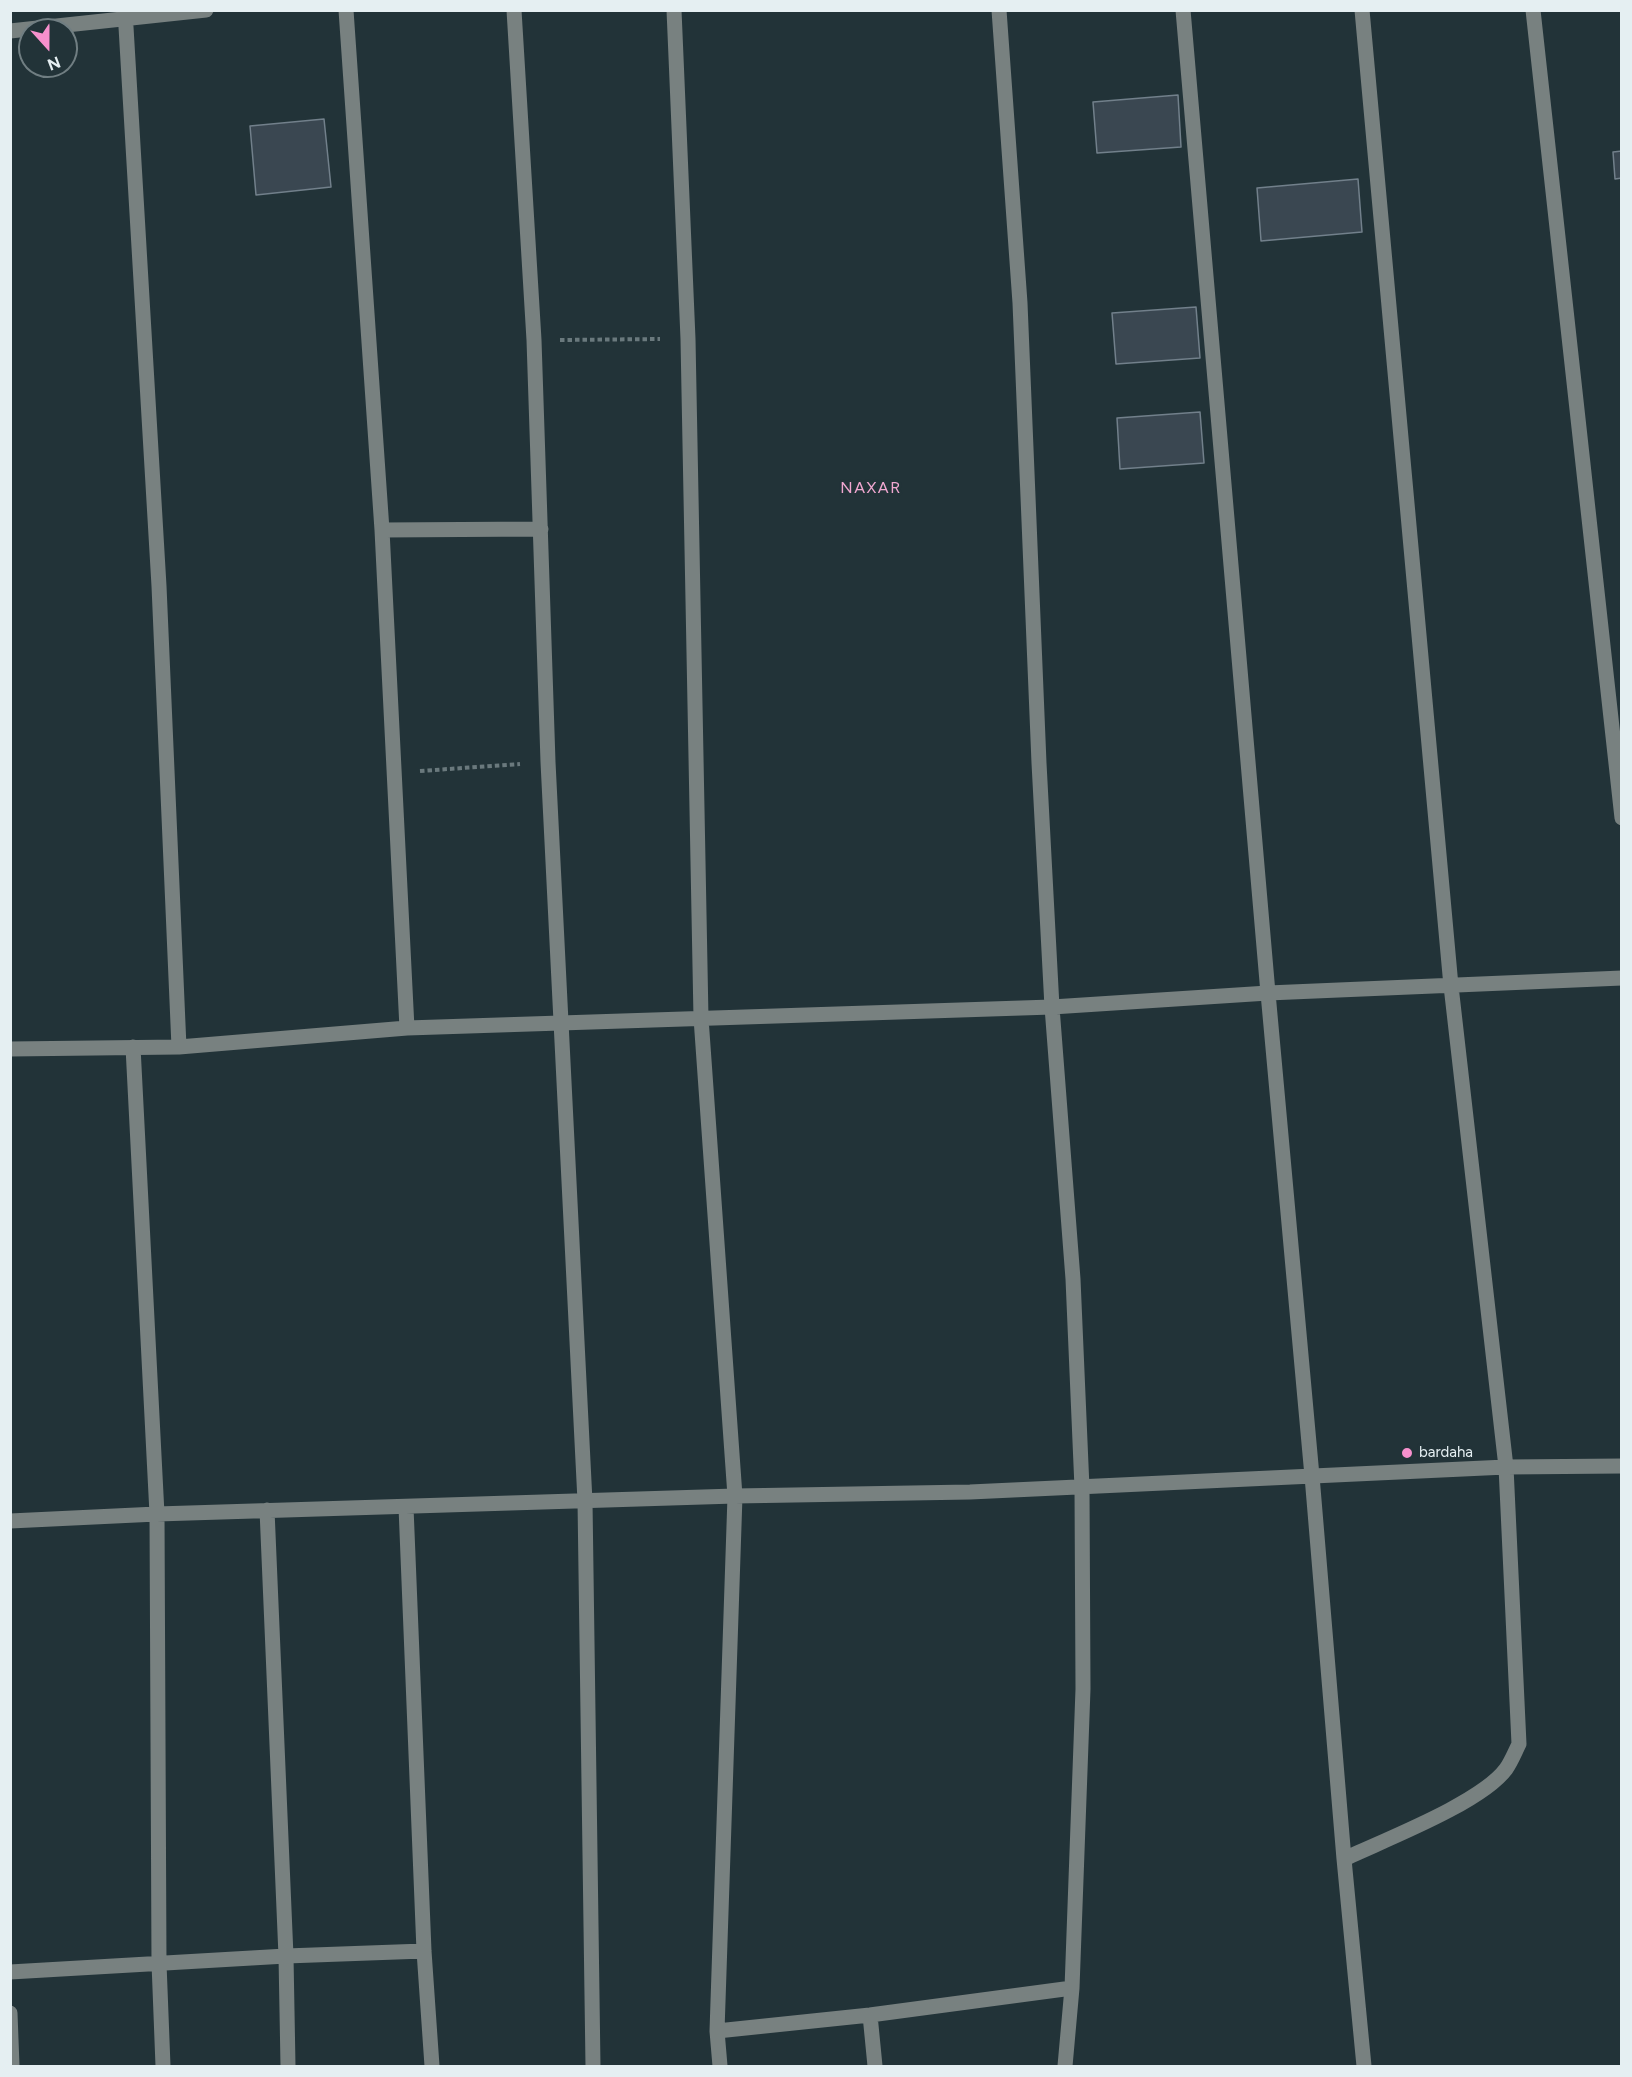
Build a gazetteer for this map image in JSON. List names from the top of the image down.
{
  "districts": ["NAXAR"],
  "places": ["bardaha"],
  "north": "bottom"
}
